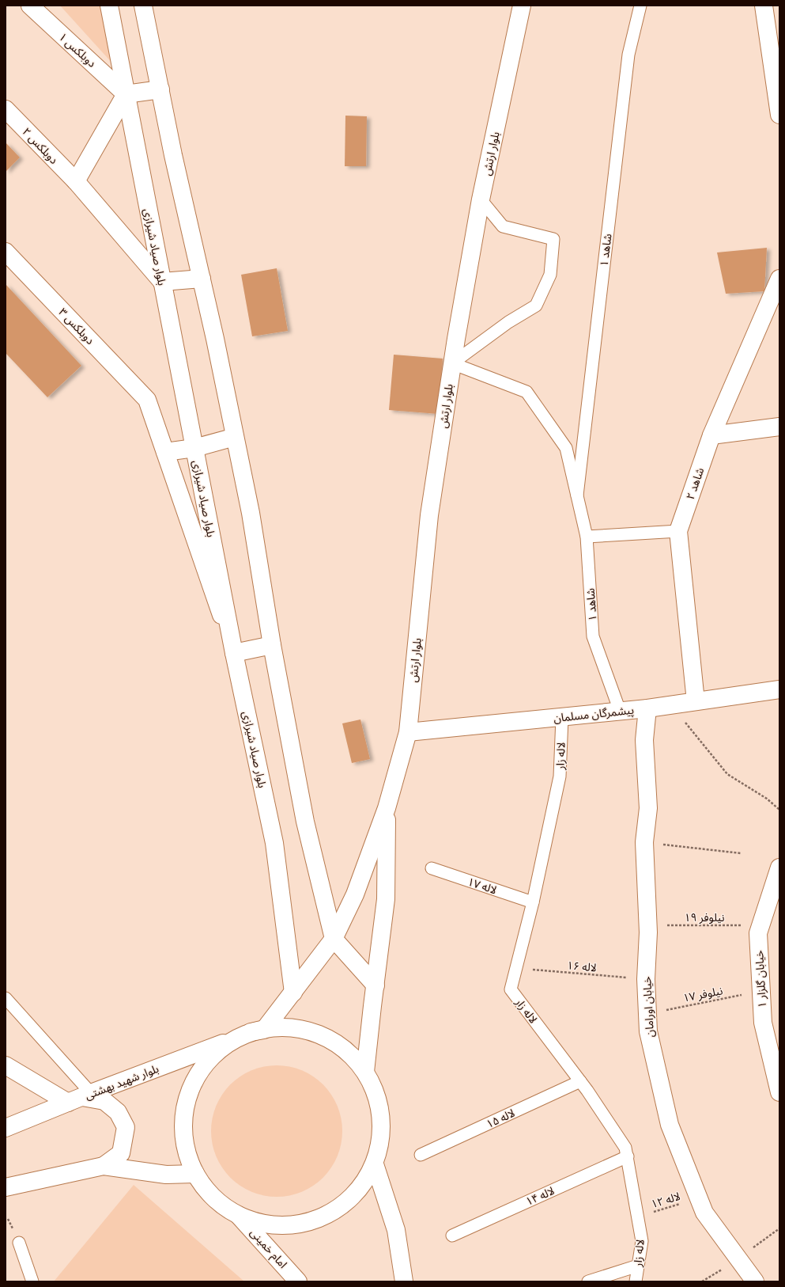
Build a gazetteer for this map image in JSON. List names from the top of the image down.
{
  "streets": {
    "main road": [
      "دوبلکس ۱",
      "دوبلکس ۲",
      "بلوار ارتش",
      "بلوار صیاد شیرازی",
      "دوبلکس ۳",
      "شاهد ۲",
      "پیشمرگان مسلمان",
      "خیابان گلزار ۱",
      "خیابان اورامان",
      "بلوار شهید بهشتی",
      "امام خمینی"
    ],
    "lane": [
      "شاهد ۱",
      "لاله زار",
      "لاله ۱۷",
      "لاله ۱۵",
      "لاله ۱۴"
    ],
    "path": [
      "نیلوفر ۱۹",
      "لاله ۱۶",
      "نیلوفر ۱۷",
      "لاله ۱۲"
    ]
  },
  "crossings": [
    ["دوبلکس ۱", "بلوار صیاد شیرازی"],
    ["دوبلکس ۲", "بلوار صیاد شیرازی"],
    ["بلوار ارتش", "شاهد ۱"],
    ["بلوار ارتش", "پیشمرگان مسلمان"],
    ["شاهد ۱", "پیشمرگان مسلمان"],
    ["شاهد ۲", "پیشمرگان مسلمان"],
    ["پیشمرگان مسلمان", "لاله زار"],
    ["پیشمرگان مسلمان", "خیابان اورامان"],
    ["لاله زار", "لاله ۱۷"],
    ["لاله زار", "لاله ۱۶"],
    ["لاله زار", "لاله ۱۵"],
    ["لاله زار", "لاله ۱۴"],
    ["لاله زار", "لاله ۱۲"],
    ["نیلوفر ۱۹", "خیابان گلزار ۱"],
    ["نیلوفر ۱۹", "خیابان اورامان"],
    ["لاله ۱۶", "خیابان اورامان"],
    ["خیابان گلزار ۱", "نیلوفر ۱۷"],
    ["نیلوفر ۱۷", "خیابان اورامان"],
    ["خیابان اورامان", "لاله ۱۲"]
  ]
}
